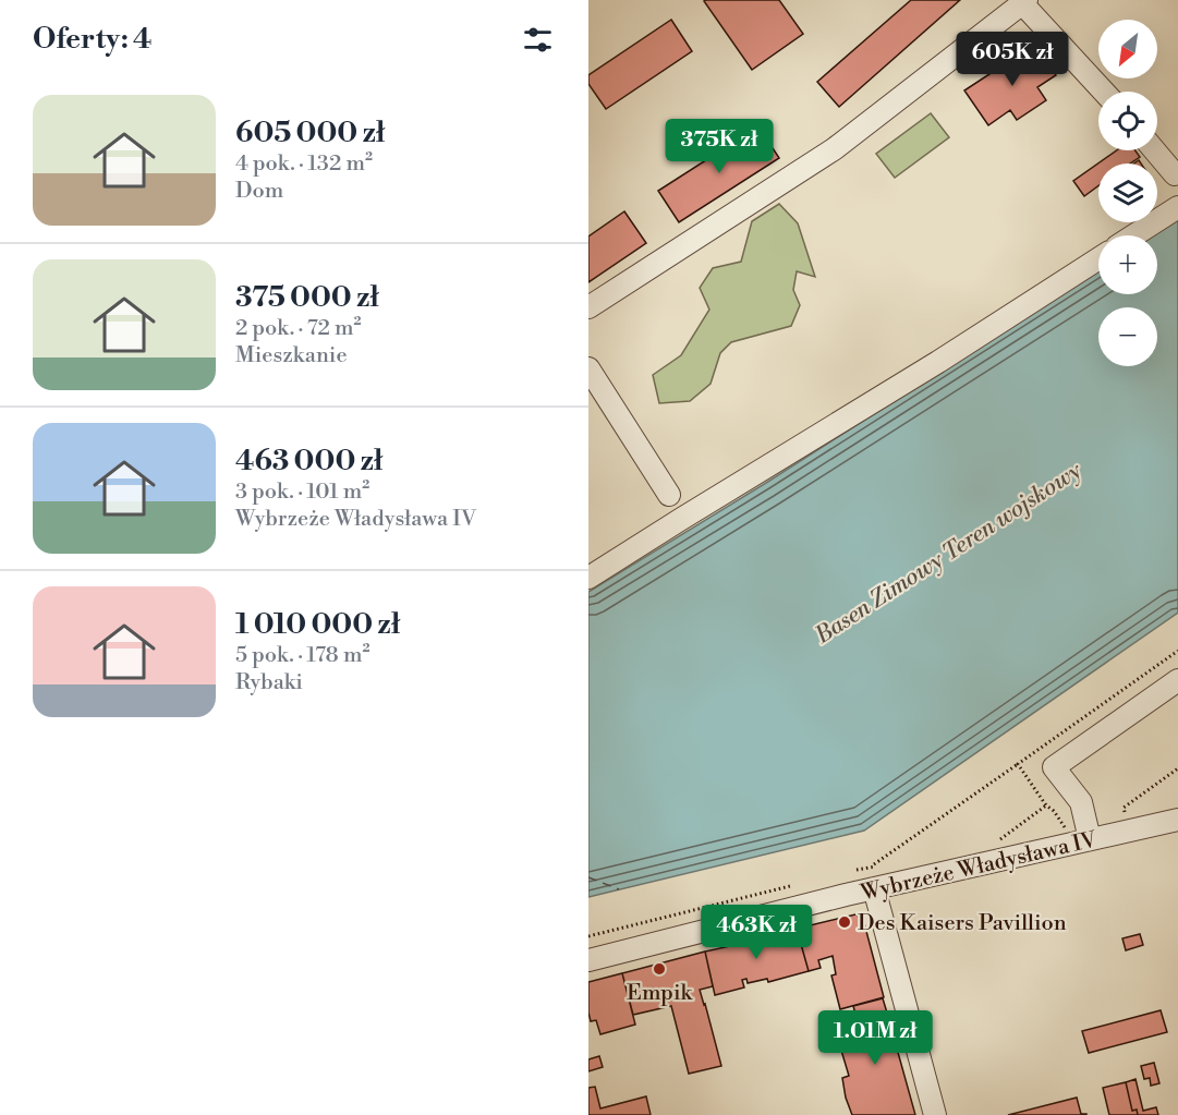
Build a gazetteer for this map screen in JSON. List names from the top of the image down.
{
  "streets": {
    "street": ["Wybrzeże Władysława IV"]
  },
  "water": ["Basen Zimowy Teren wojskowy"],
  "places": ["Des Kaisers Pavillion", "Empik"],
  "north": "bottom left",
  "page": {
    "heading": "Oferty: 4",
    "map_buttons": ["+", "−"],
    "price": [
      "605K zł",
      "375K zł",
      "463K zł",
      "1.01M zł"
    ],
    "list": [
      {
        "name": "605 000 zł",
        "note": "4 pok. · 132 m² · Dom"
      },
      {
        "name": "375 000 zł",
        "note": "2 pok. · 72 m² · Mieszkanie"
      },
      {
        "name": "463 000 zł",
        "note": "3 pok. · 101 m² · Wybrzeże Władysława IV"
      },
      {
        "name": "1 010 000 zł",
        "note": "5 pok. · 178 m² · Rybaki"
      }
    ]
  }
}
